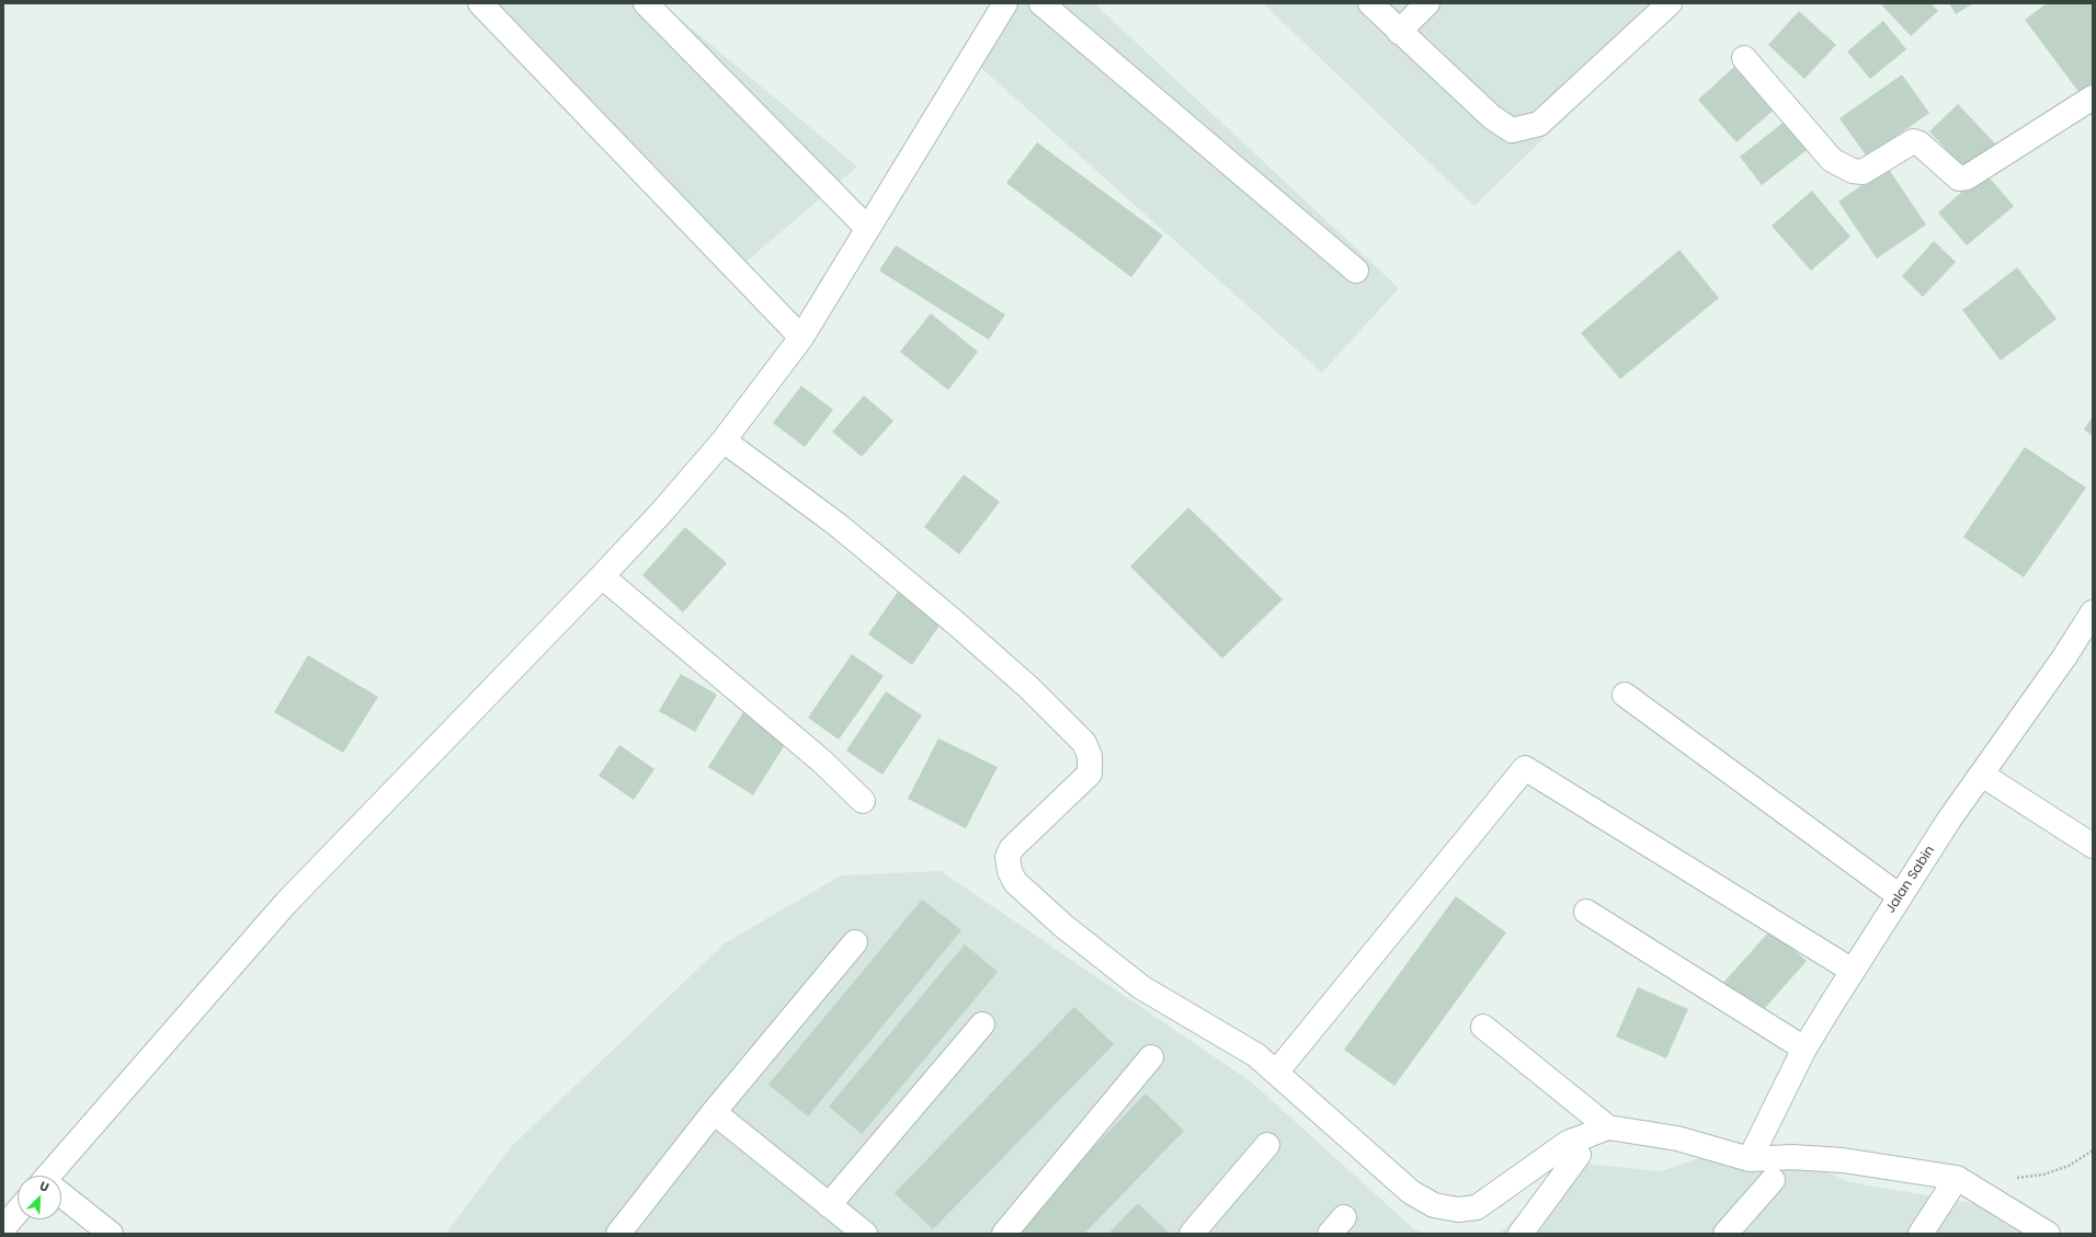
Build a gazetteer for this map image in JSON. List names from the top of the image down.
{
  "streets": {
    "street": ["Jalan Sabin"]
  },
  "north": "top right"
}
